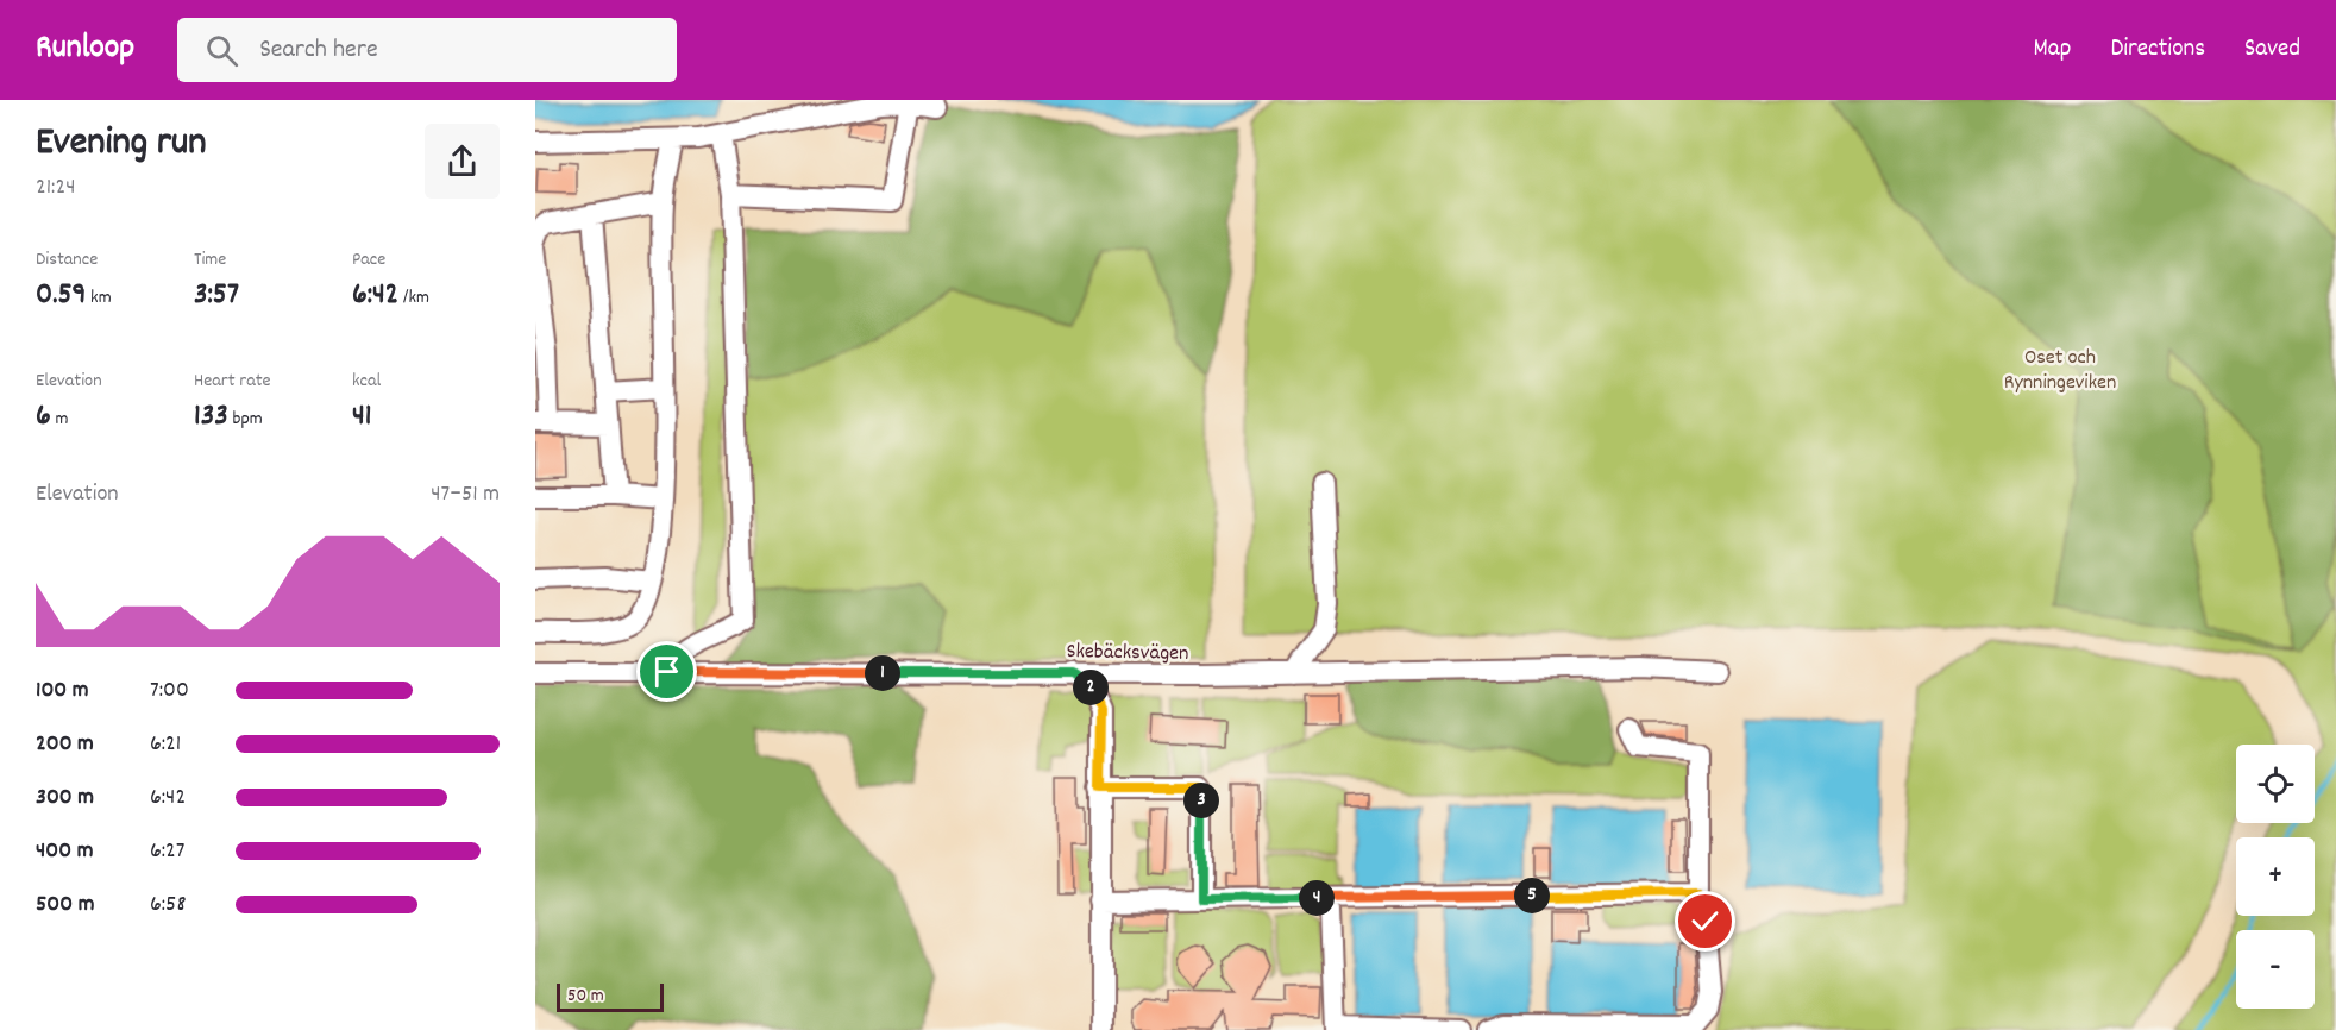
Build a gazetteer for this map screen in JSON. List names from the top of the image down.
{
  "streets": {
    "street": ["Skebäcksvägen"]
  },
  "parks": ["Oset och Rynningeviken"],
  "scale_bar": "50 m",
  "page": {
    "header": "Runloop",
    "search": "Search here",
    "nav": ["Map", "Directions", "Saved"],
    "heading": ["Evening run", "21:24"],
    "stats": [
      ["Distance", "0.59 km"],
      ["Time", "3:57"],
      ["Pace", "6:42 /km"],
      ["Elevation", "6 m"],
      ["Heart rate", "133 bpm"],
      ["kcal", "41"]
    ],
    "chart": ["Elevation", "47–51 m"],
    "pins": [
      "1",
      "2",
      "3",
      "5",
      "4"
    ],
    "list": [
      {
        "name": "100 m",
        "note": "7:00"
      },
      {
        "name": "200 m",
        "note": "6:21"
      },
      {
        "name": "300 m",
        "note": "6:42"
      },
      {
        "name": "400 m",
        "note": "6:27"
      },
      {
        "name": "500 m",
        "note": "6:58"
      }
    ],
    "map_buttons": ["+", "−"],
    "scale": "50 m"
  }
}
